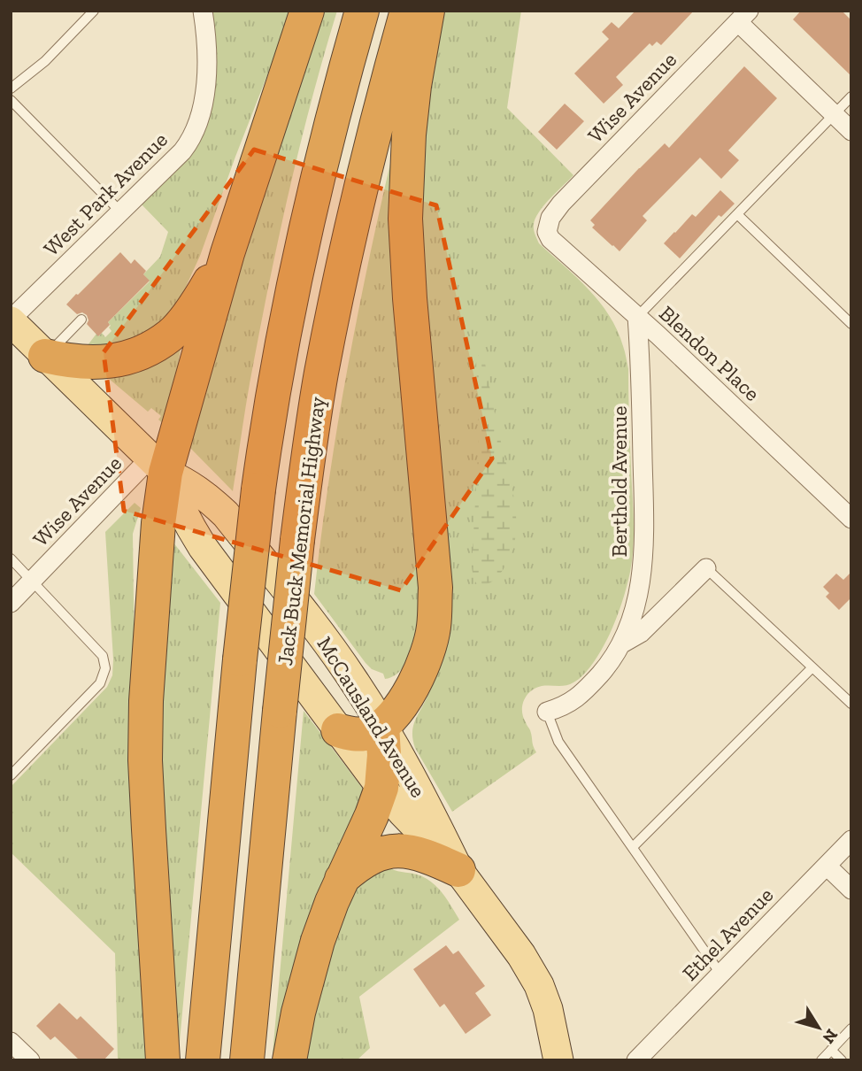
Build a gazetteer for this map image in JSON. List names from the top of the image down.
{
  "streets": {
    "highway": ["Jack Buck Memorial Highway"],
    "main road": ["McCausland Avenue"],
    "street": [
      "Wise Avenue",
      "West Park Avenue",
      "Blendon Place",
      "Berthold Avenue",
      "Ethel Avenue"
    ]
  },
  "crossings": [
    ["Wise Avenue", "Blendon Place"],
    ["Wise Avenue", "McCausland Avenue"],
    ["West Park Avenue", "McCausland Avenue"],
    ["Blendon Place", "Berthold Avenue"]
  ],
  "north": "bottom right"
}
